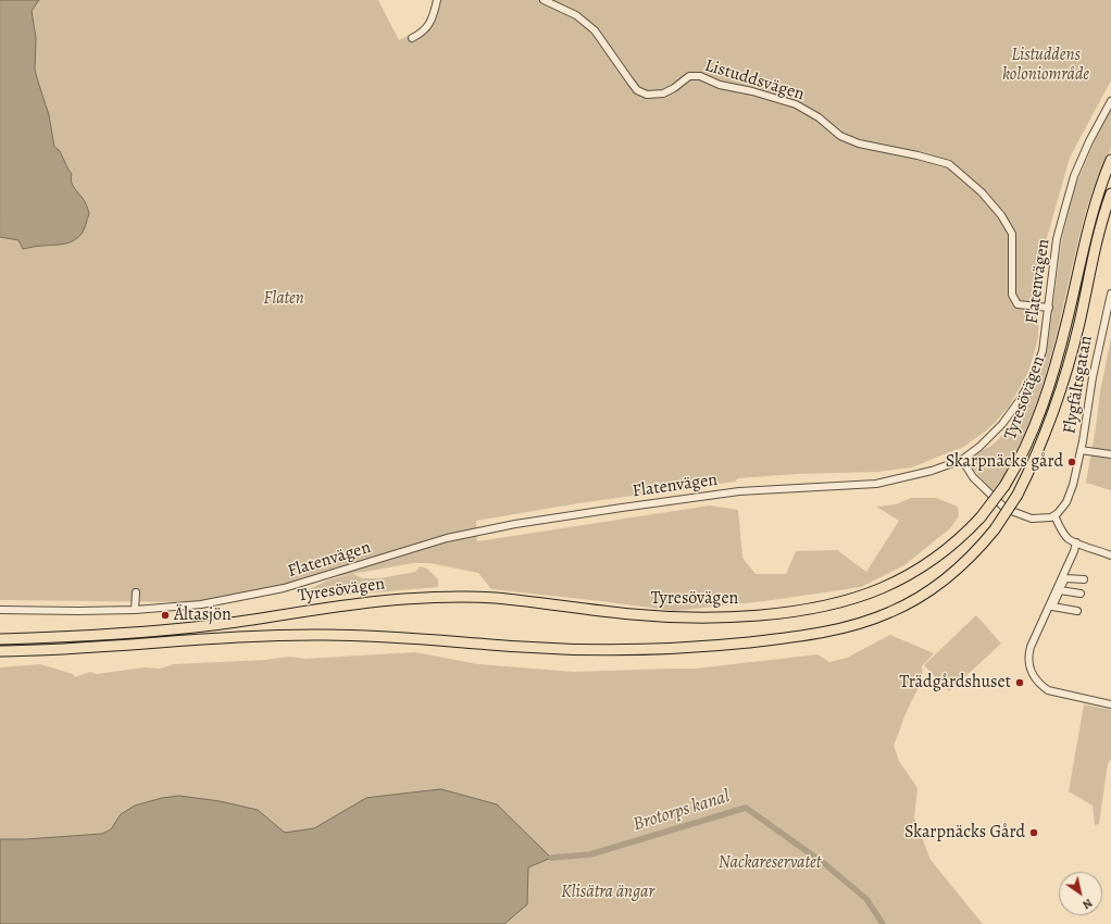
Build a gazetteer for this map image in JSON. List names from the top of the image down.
{
  "streets": {
    "highway": ["Tyresövägen"],
    "street": ["Listuddsvägen", "Flatenvägen", "Flygfältsgatan"]
  },
  "crossings": [
    ["Listuddsvägen", "Flatenvägen"]
  ],
  "water": ["Brotorps kanal"],
  "parks": [
    "Listuddens koloniområde",
    "Flaten",
    "Nackareservatet",
    "Klisätra ängar"
  ],
  "places": [
    "Skarpnäcks gård",
    "Ältasjön",
    "Trädgårdshuset",
    "Skarpnäcks Gård"
  ],
  "north": "bottom right"
}
